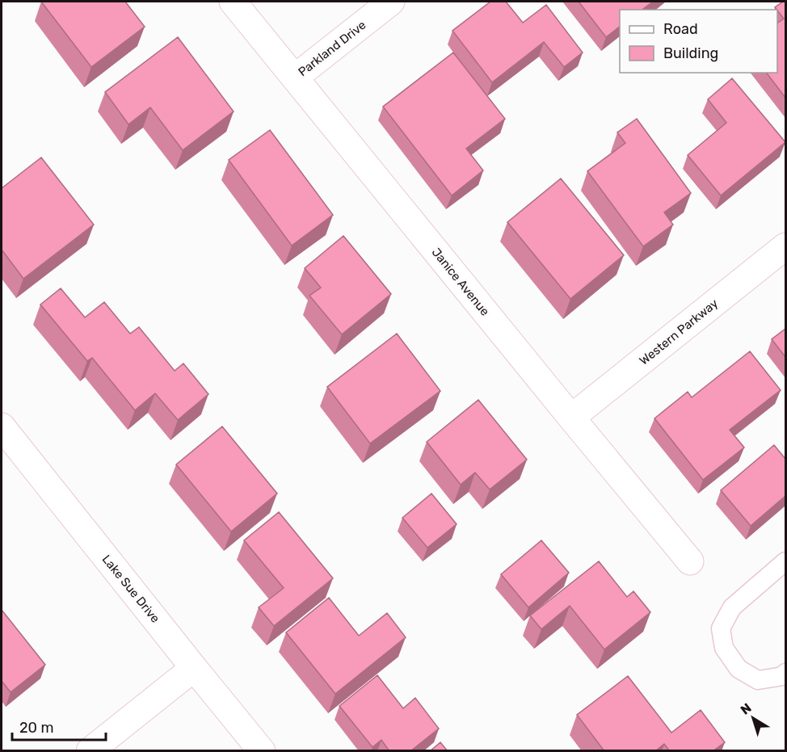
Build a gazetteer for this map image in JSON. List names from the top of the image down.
{
  "streets": {
    "street": [
      "Parkland Drive",
      "Janice Avenue",
      "Western Parkway",
      "Lake Sue Drive"
    ]
  },
  "crossings": [
    ["Parkland Drive", "Janice Avenue"],
    ["Janice Avenue", "Western Parkway"]
  ],
  "legend": ["Road", "Building"],
  "scale_bar": "20 m",
  "north": "top left"
}
